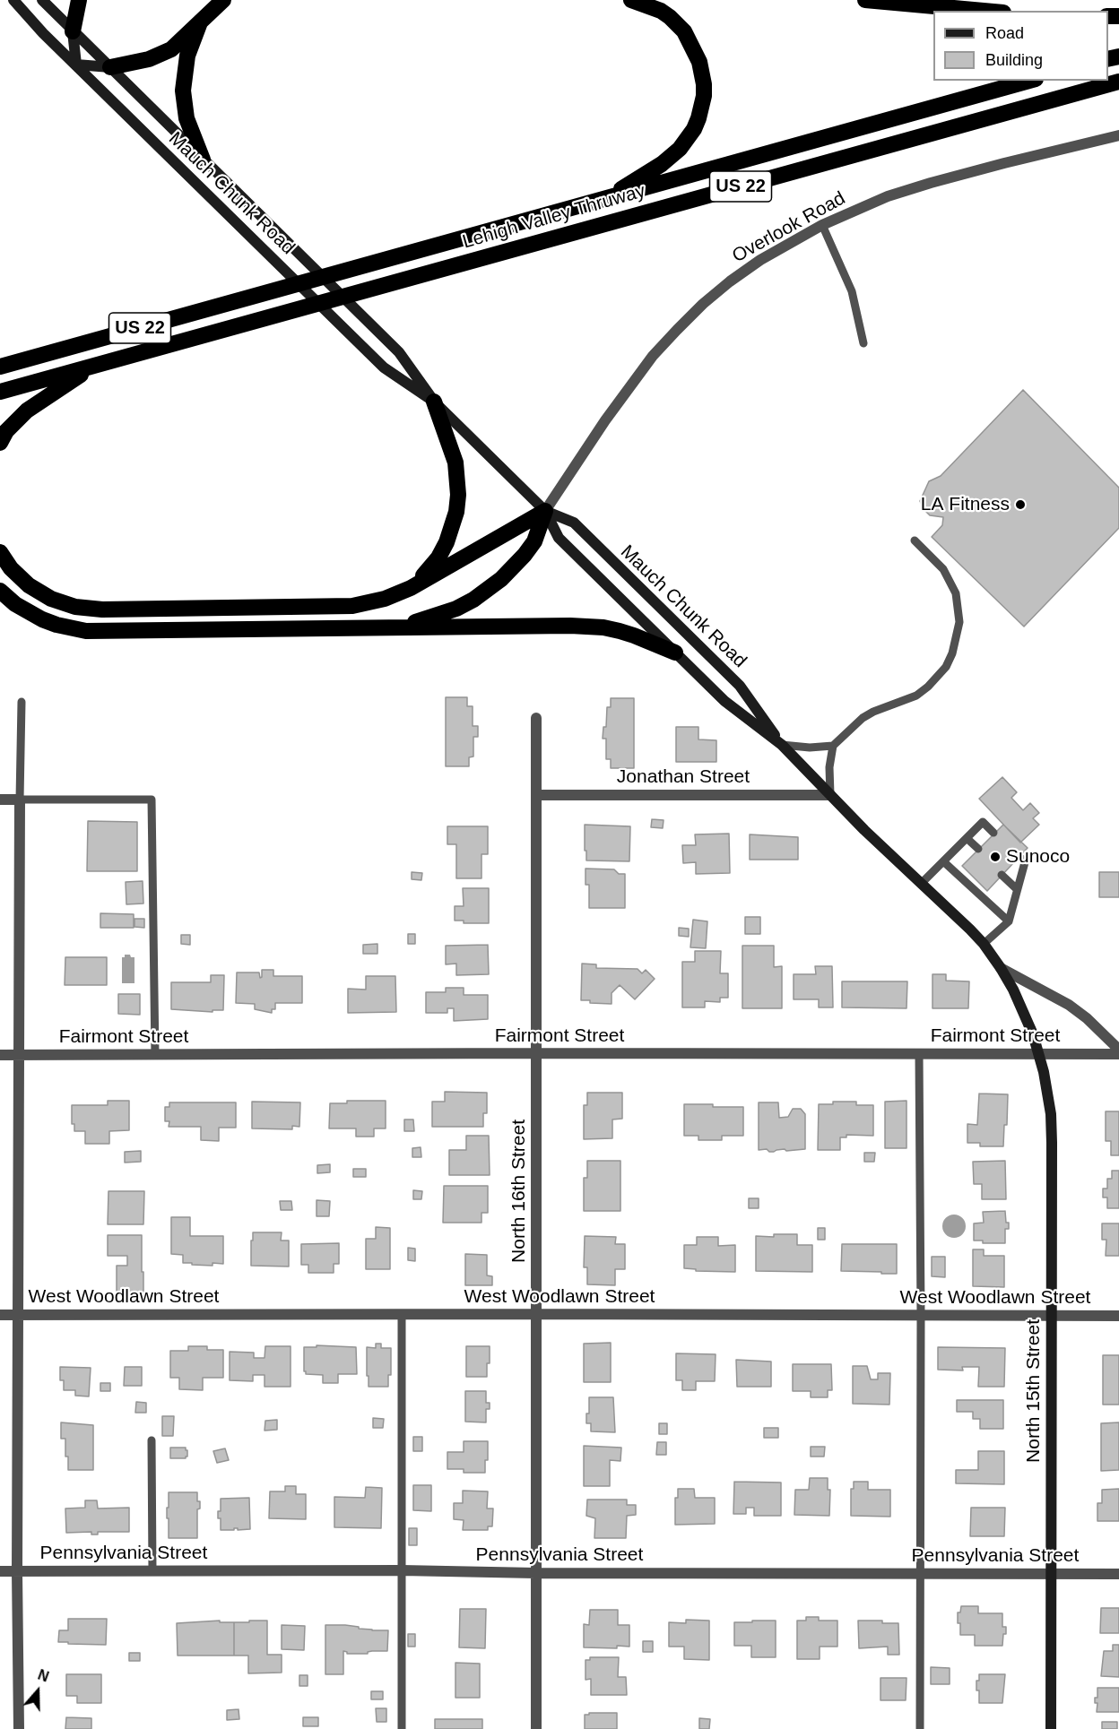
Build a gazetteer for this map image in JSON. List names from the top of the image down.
{
  "streets": {
    "highway": ["US 22", "Lehigh Valley Thruway"],
    "main road": ["Mauch Chunk Road", "North 15th Street"],
    "street": [
      "Overlook Road",
      "Jonathan Street",
      "Fairmont Street",
      "North 16th Street",
      "West Woodlawn Street",
      "Pennsylvania Street"
    ]
  },
  "crossings": [
    ["Mauch Chunk Road", "Overlook Road"],
    ["Mauch Chunk Road", "Jonathan Street"],
    ["Mauch Chunk Road", "Fairmont Street"],
    ["Mauch Chunk Road", "North 15th Street"],
    ["Jonathan Street", "North 16th Street"],
    ["Fairmont Street", "North 16th Street"],
    ["Fairmont Street", "North 15th Street"],
    ["North 16th Street", "West Woodlawn Street"],
    ["North 16th Street", "Pennsylvania Street"],
    ["West Woodlawn Street", "North 15th Street"],
    ["North 15th Street", "Pennsylvania Street"]
  ],
  "places": ["LA Fitness", "Sunoco"],
  "legend": ["Road", "Building"],
  "north": "top"
}
